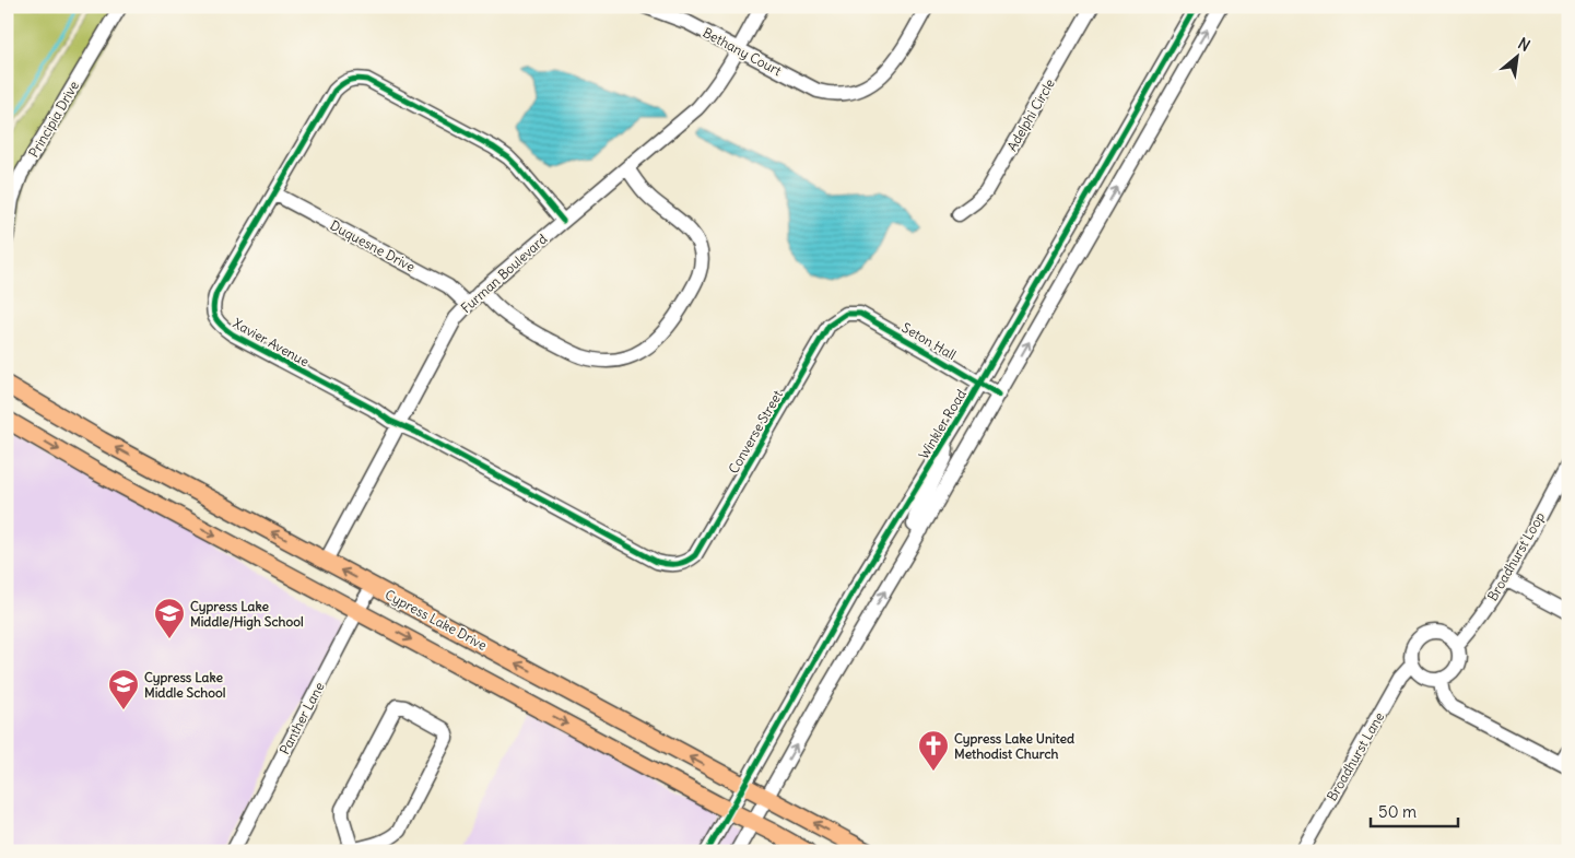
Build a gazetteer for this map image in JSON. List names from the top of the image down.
{
  "streets": {
    "main road": ["Cypress Lake Drive"],
    "street": [
      "Bethany Court",
      "Adelphi Circle",
      "Principia Drive",
      "Duquesne Drive",
      "Furman Boulevard",
      "Seton Hall",
      "Xavier Avenue",
      "Winkler Road",
      "Converse Street",
      "Broadhurst Loop",
      "Panther Lane",
      "Broadhurst Lane"
    ]
  },
  "crossings": [
    ["Bethany Court", "Furman Boulevard"],
    ["Duquesne Drive", "Furman Boulevard"],
    ["Duquesne Drive", "Xavier Avenue"],
    ["Furman Boulevard", "Xavier Avenue"],
    ["Furman Boulevard", "Cypress Lake Drive"],
    ["Seton Hall", "Winkler Road"],
    ["Seton Hall", "Converse Street"],
    ["Xavier Avenue", "Converse Street"],
    ["Winkler Road", "Cypress Lake Drive"],
    ["Broadhurst Loop", "Broadhurst Lane"],
    ["Cypress Lake Drive", "Panther Lane"]
  ],
  "places": {
    "school or university": ["Cypress Lake Middle/High School", "Cypress Lake Middle School"],
    "church": ["Cypress Lake United Methodist Church"]
  },
  "scale_bar": "50 m",
  "north": "top right"
}
